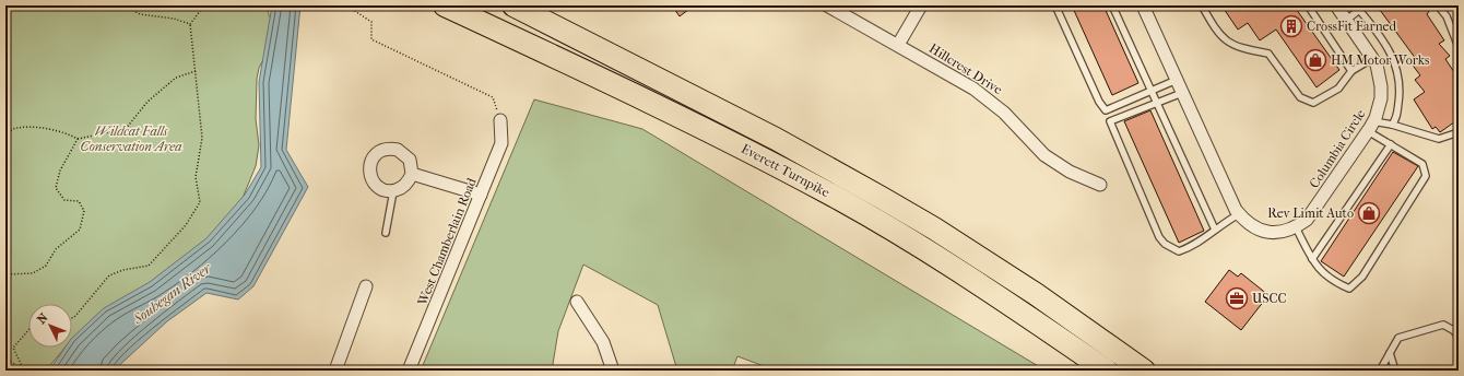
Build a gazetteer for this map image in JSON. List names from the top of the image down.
{
  "streets": {
    "highway": ["Everett Turnpike"],
    "street": ["Hillcrest Drive", "Columbia Circle", "West Chamberlain Road"]
  },
  "water": ["Souhegan River"],
  "parks": ["Wildcat Falls Conservation Area"],
  "places": {
    "building": ["CrossFit Earned"],
    "shop": ["HM Motor Works", "Rev Limit Auto"],
    "office": ["USCC"]
  },
  "north": "top left"
}
